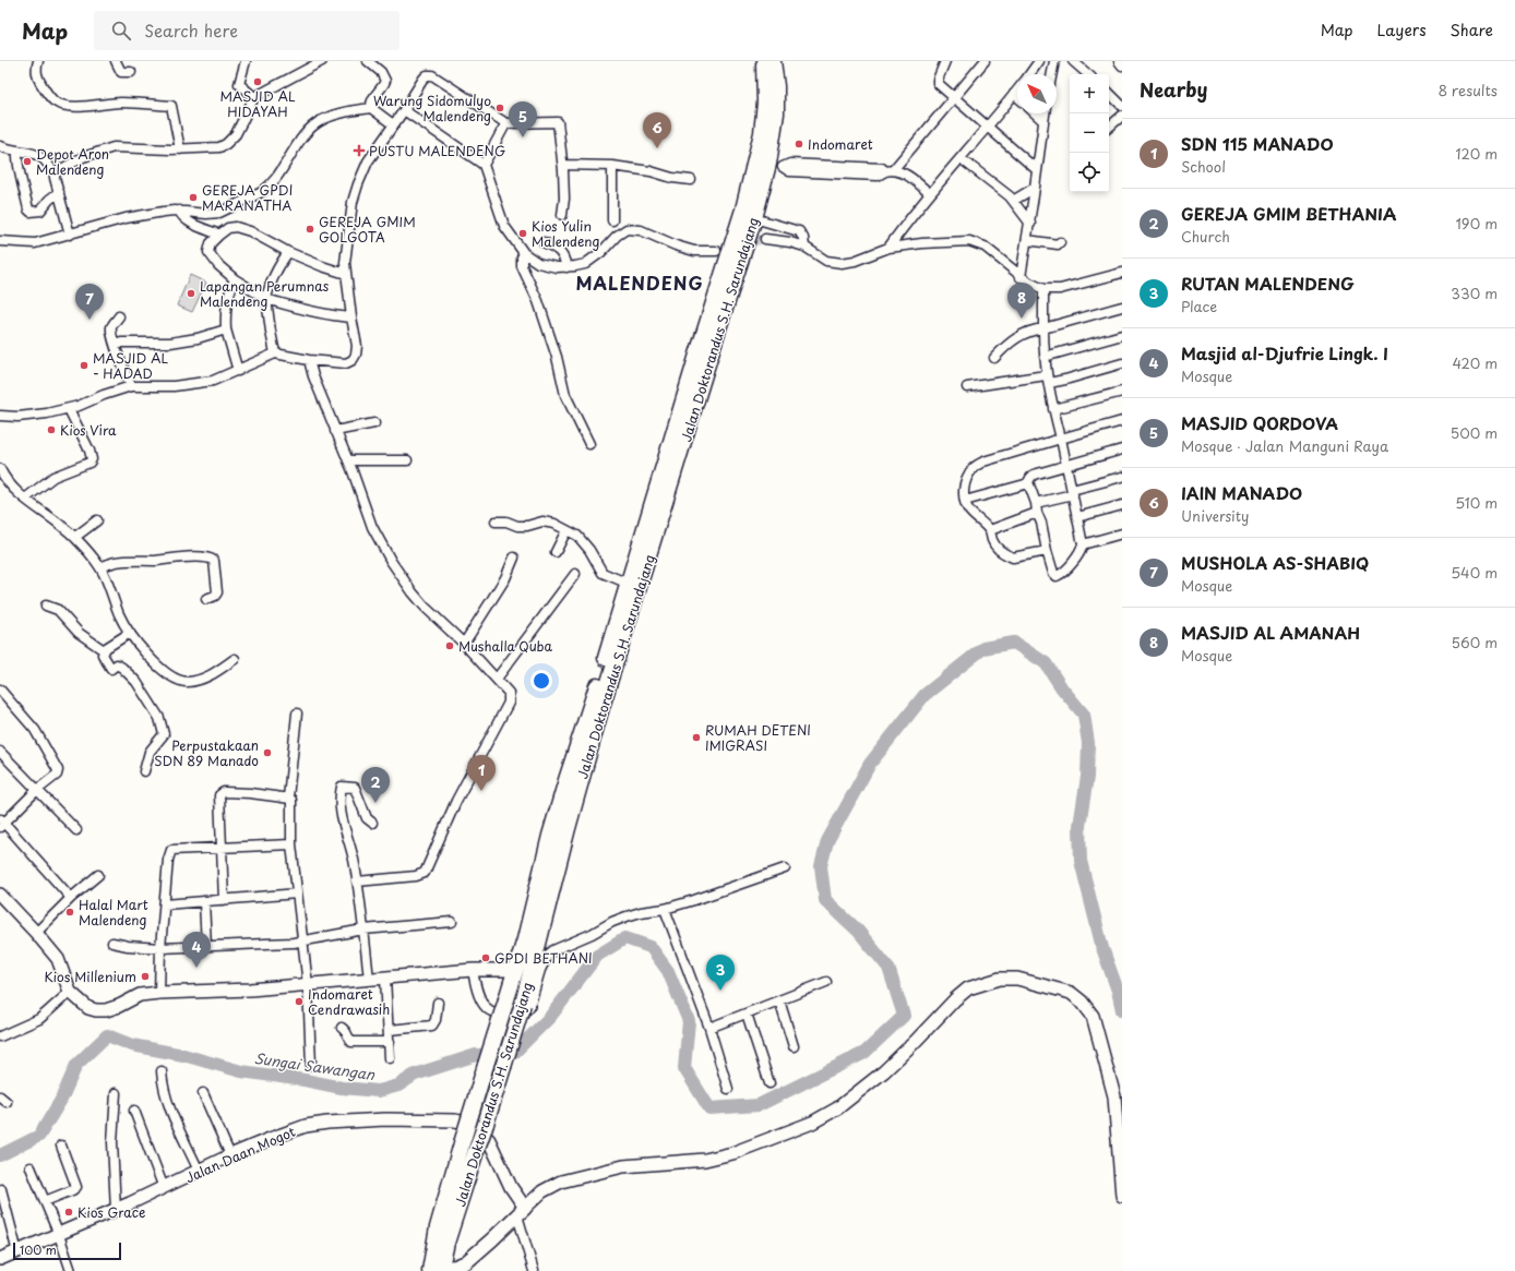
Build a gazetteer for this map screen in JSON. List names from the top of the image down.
{
  "streets": {
    "highway": ["Jalan Doktorandus S.H. Sarundajang"],
    "main road": ["Jalan Daan Mogot"]
  },
  "districts": ["MALENDENG"],
  "water": ["Sungai Sawangan"],
  "places": {
    "other": [
      "MASJID AL HIDAYAH",
      "Warung Sidomulyo Malendeng",
      "Indomaret",
      "Depot Aron Malendeng",
      "GEREJA GPDI MARANATHA",
      "GEREJA GMIM GOLGOTA",
      "Kios Yulin Malendeng",
      "Lapangan Perumnas Malendeng",
      "MASJID AL - HADAD",
      "Kios Vira",
      "Mushalla Quba",
      "RUMAH DETENI IMIGRASI",
      "Perpustakaan SDN 89 Manado",
      "Halal Mart Malendeng",
      "GPDI BETHANI",
      "Kios Millenium",
      "Indomaret Cendrawasih",
      "Kios Grace"
    ],
    "health": ["PUSTU MALENDENG"]
  },
  "scale_bar": "100 m",
  "north": "top left",
  "page": {
    "header": "Map",
    "search": "Search here",
    "nav": ["Map", "Layers", "Share"],
    "heading": ["Nearby", "8 results"],
    "map_buttons": ["+", "−"],
    "pins": [
      "5",
      "6",
      "8",
      "7",
      "1",
      "2",
      "4",
      "3"
    ],
    "list": [
      {
        "mark": "1",
        "name": "SDN 115 MANADO",
        "note": "School",
        "value": "120 m"
      },
      {
        "mark": "2",
        "name": "GEREJA GMIM BETHANIA",
        "note": "Church",
        "value": "190 m"
      },
      {
        "mark": "3",
        "name": "RUTAN MALENDENG",
        "note": "Place",
        "value": "330 m"
      },
      {
        "mark": "4",
        "name": "Masjid al-Djufrie Lingk. I",
        "note": "Mosque",
        "value": "420 m"
      },
      {
        "mark": "5",
        "name": "MASJID QORDOVA",
        "note": "Mosque · Jalan Manguni Raya",
        "value": "500 m"
      },
      {
        "mark": "6",
        "name": "IAIN MANADO",
        "note": "University",
        "value": "510 m"
      },
      {
        "mark": "7",
        "name": "MUSHOLA AS-SHABIQ",
        "note": "Mosque",
        "value": "540 m"
      },
      {
        "mark": "8",
        "name": "MASJID AL AMANAH",
        "note": "Mosque",
        "value": "560 m"
      }
    ],
    "scale": "100 m"
  }
}
